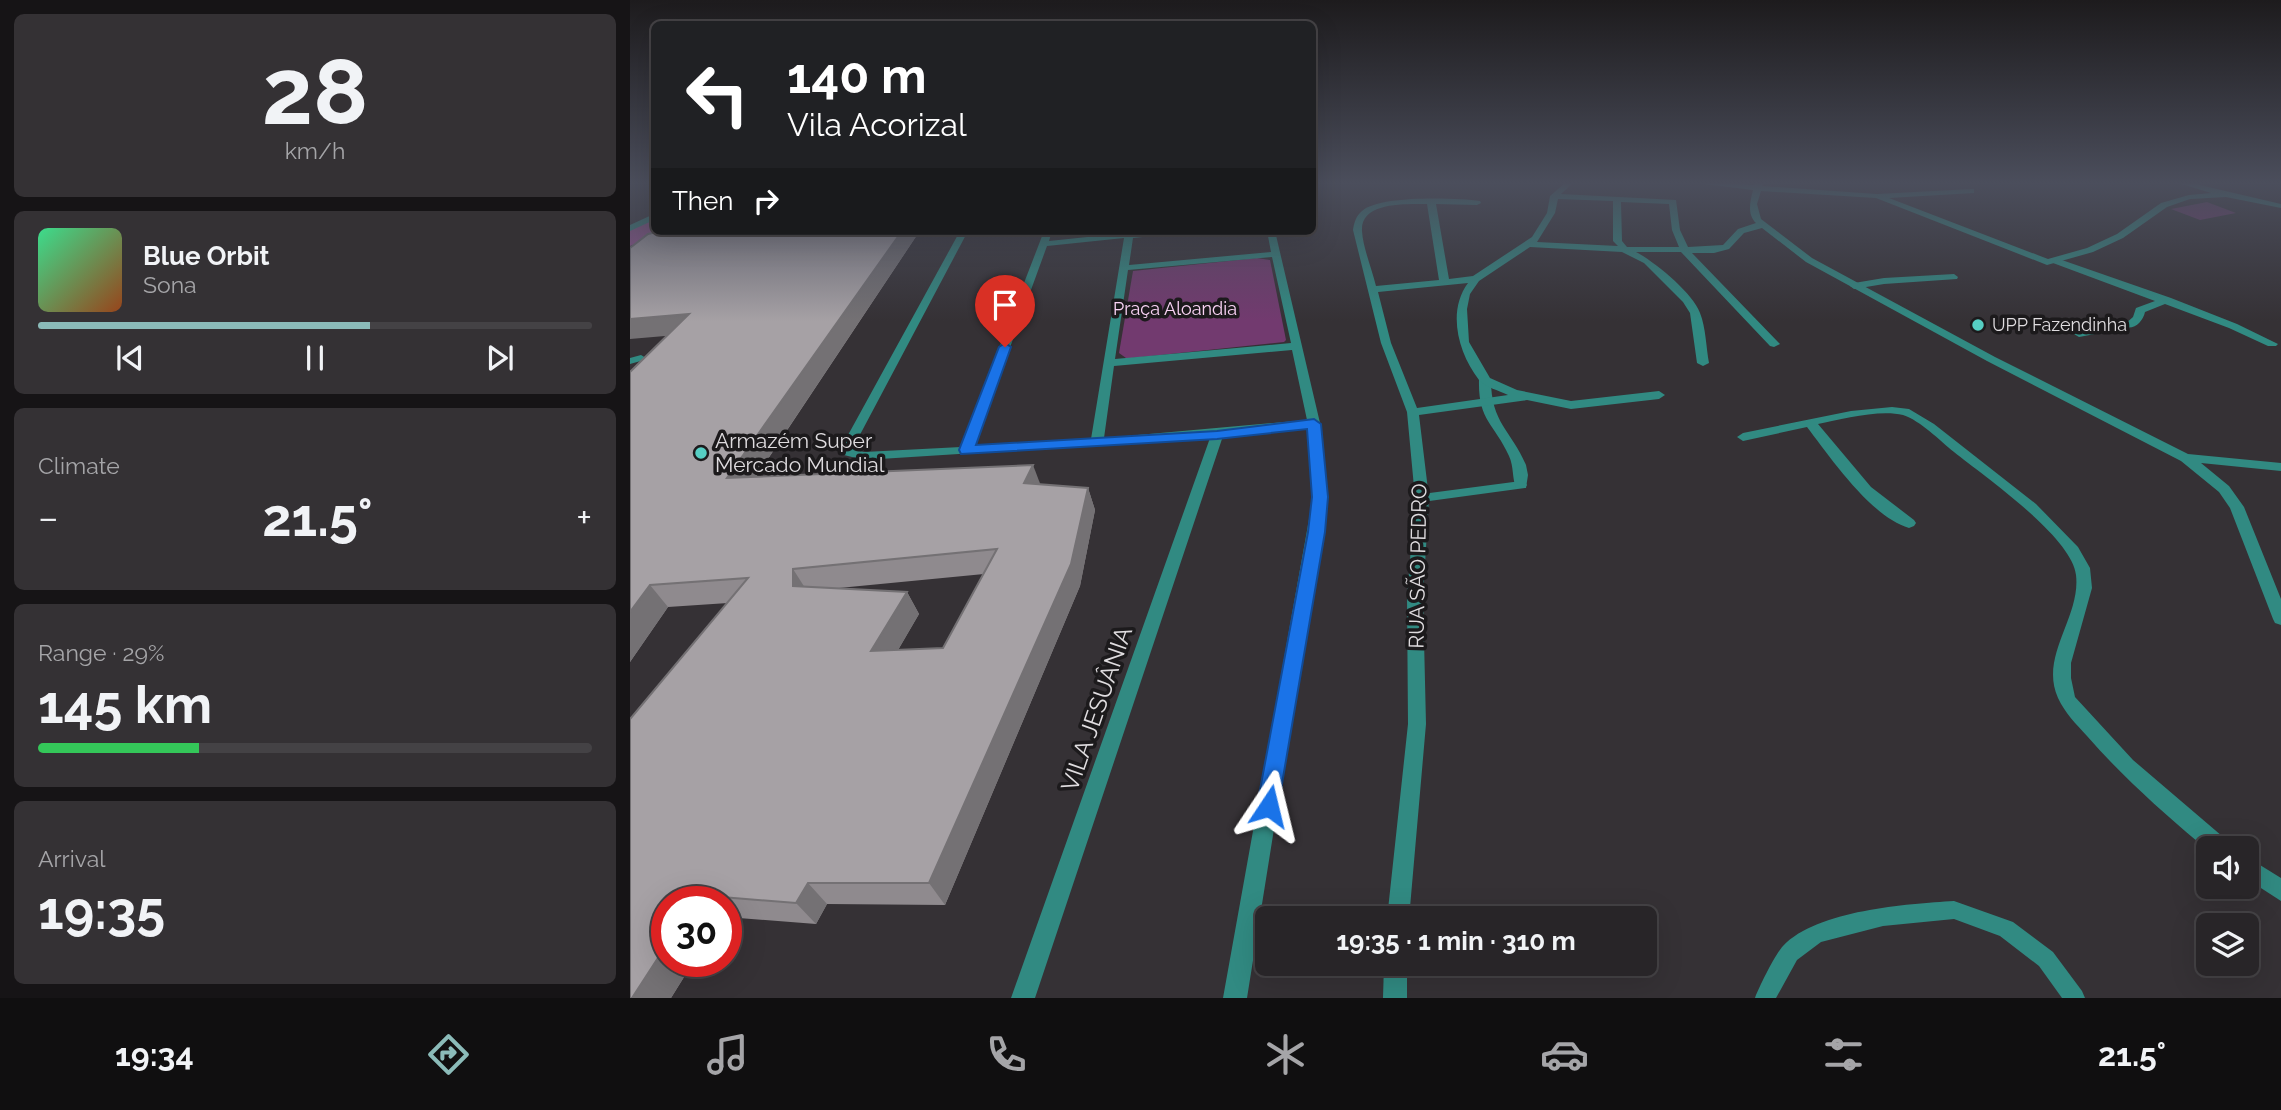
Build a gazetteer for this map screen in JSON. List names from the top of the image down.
{
  "streets": {
    "street": ["RUA SÃO PEDRO", "VILA JESUÂNIA"]
  },
  "parks": ["Praça Aloandia"],
  "places": ["UPP Fazendinha", "Armazém Super Mercado Mundial"],
  "page": {
    "tile": [
      ["28", "km/h"],
      "Climate",
      ["Range · 29%", "145 km"],
      ["Arrival", "19:35"]
    ],
    "turn": ["140 m", "Vila Acorizal"],
    "then": "Then",
    "song": ["Blue Orbit", "Sona"],
    "heat": ["−", "21.5°", "+"],
    "limit": "30",
    "trip": "19:35 · 1 min · 310 m",
    "tabs": ["19:34", "21.5°"]
  }
}
